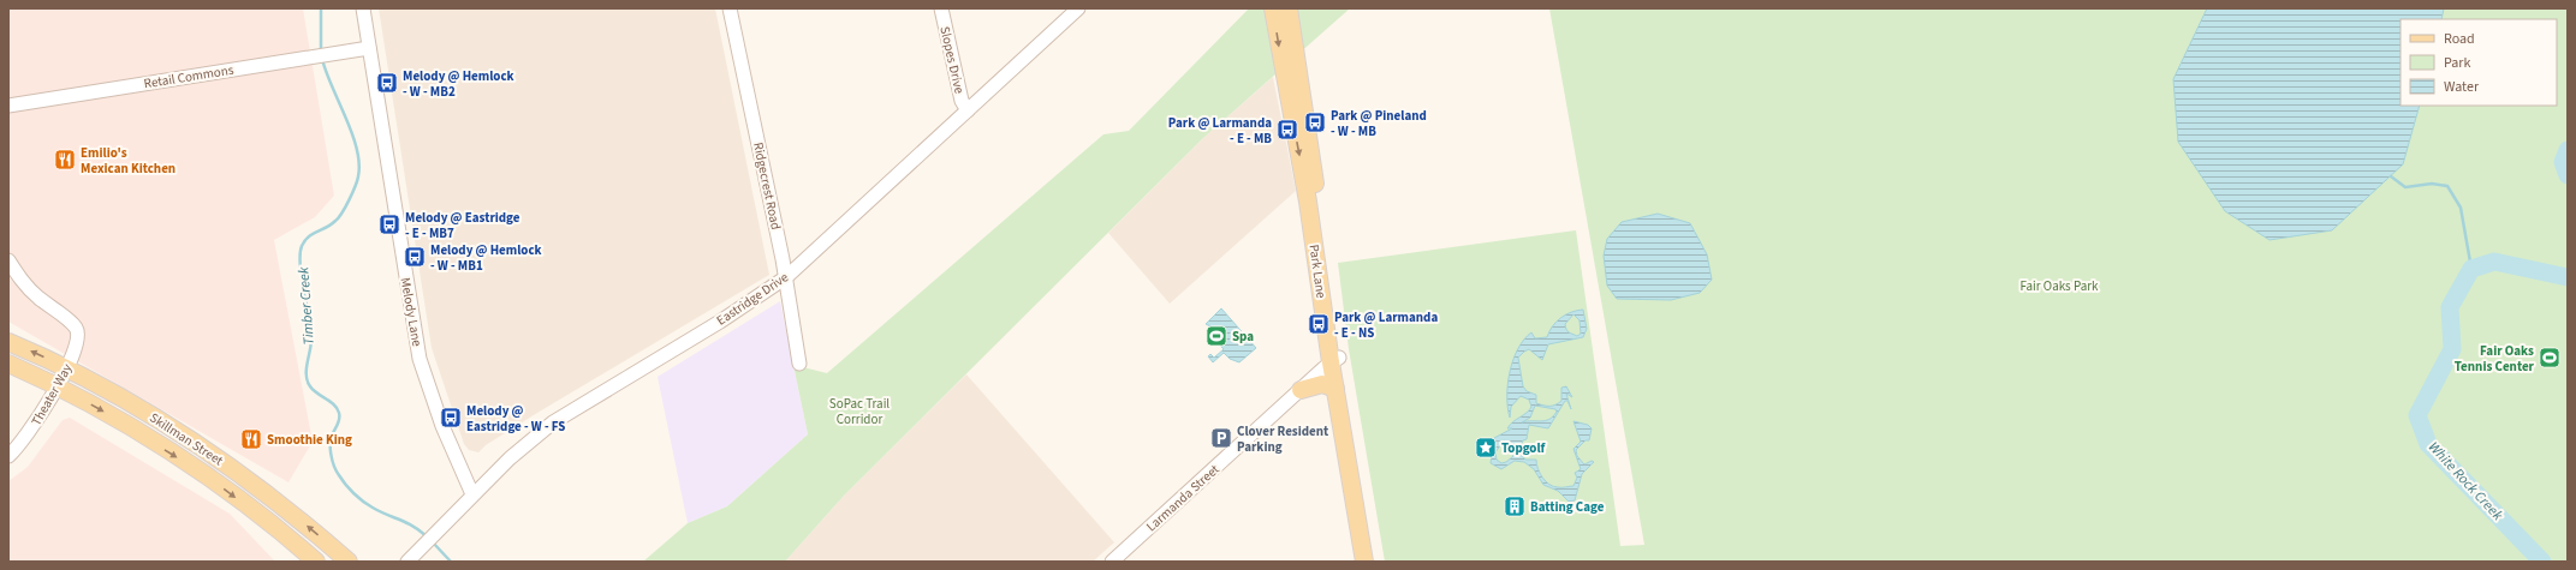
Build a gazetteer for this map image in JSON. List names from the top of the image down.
{
  "streets": {
    "main road": ["Park Lane", "Skillman Street"],
    "street": [
      "Slopes Drive",
      "Retail Commons",
      "Ridgecrest Road",
      "Eastridge Drive",
      "Melody Lane",
      "Theater Way",
      "Larmanda Street"
    ]
  },
  "crossings": [
    ["Slopes Drive", "Eastridge Drive"],
    ["Retail Commons", "Melody Lane"],
    ["Ridgecrest Road", "Eastridge Drive"],
    ["Park Lane", "Larmanda Street"],
    ["Eastridge Drive", "Melody Lane"],
    ["Theater Way", "Skillman Street"]
  ],
  "water": ["Timber Creek", "White Rock Creek"],
  "parks": ["Fair Oaks Park", "SoPac Trail Corridor"],
  "places": {
    "bus stop": [
      "Melody @ Hemlock - W - MB2",
      "Park @ Pineland - W - MB",
      "Park @ Larmanda - E - MB",
      "Melody @ Eastridge - E - MB7",
      "Melody @ Hemlock - W - MB1",
      "Park @ Larmanda - E - NS",
      "Melody @ Eastridge - W - FS"
    ],
    "restaurant": ["Emilio's Mexican Kitchen", "Smoothie King"],
    "sports": ["Spa", "Fair Oaks Tennis Center"],
    "parking": ["Clover Resident Parking"],
    "place": ["Topgolf"],
    "building": ["Batting Cage"]
  },
  "legend": ["Road", "Park", "Water"]
}
